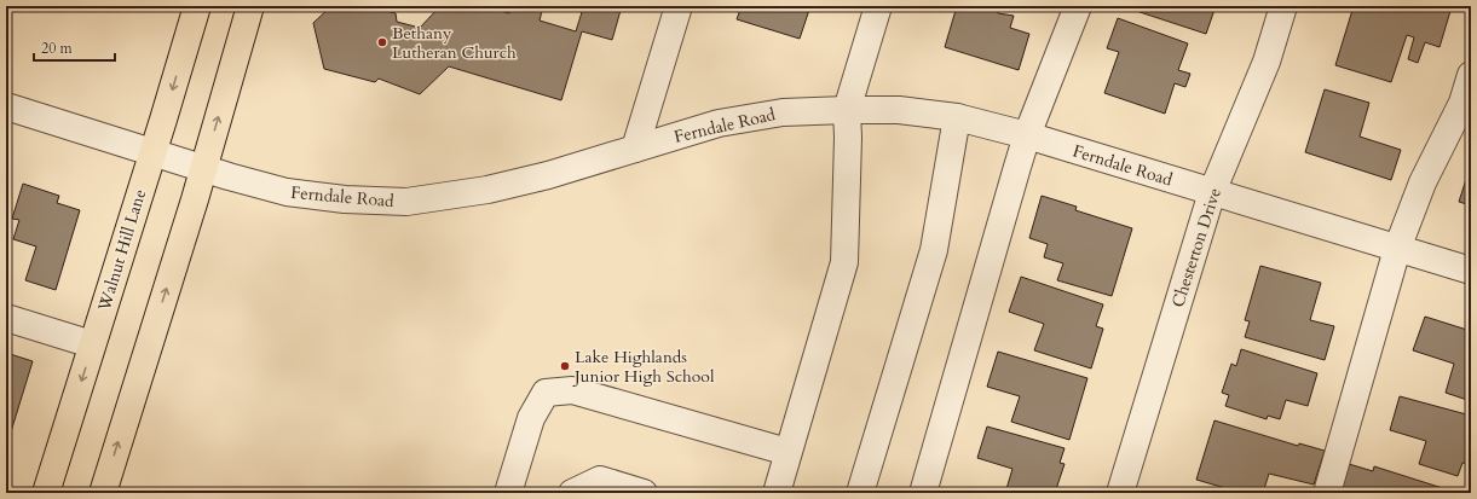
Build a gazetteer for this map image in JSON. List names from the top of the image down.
{
  "streets": {
    "main road": ["Walnut Hill Lane"],
    "street": ["Ferndale Road", "Chesterton Drive"]
  },
  "crossings": [
    ["Ferndale Road", "Chesterton Drive"],
    ["Ferndale Road", "Walnut Hill Lane"]
  ],
  "places": ["Bethany Lutheran Church", "Lake Highlands Junior High School"],
  "scale_bar": "20 m"
}
